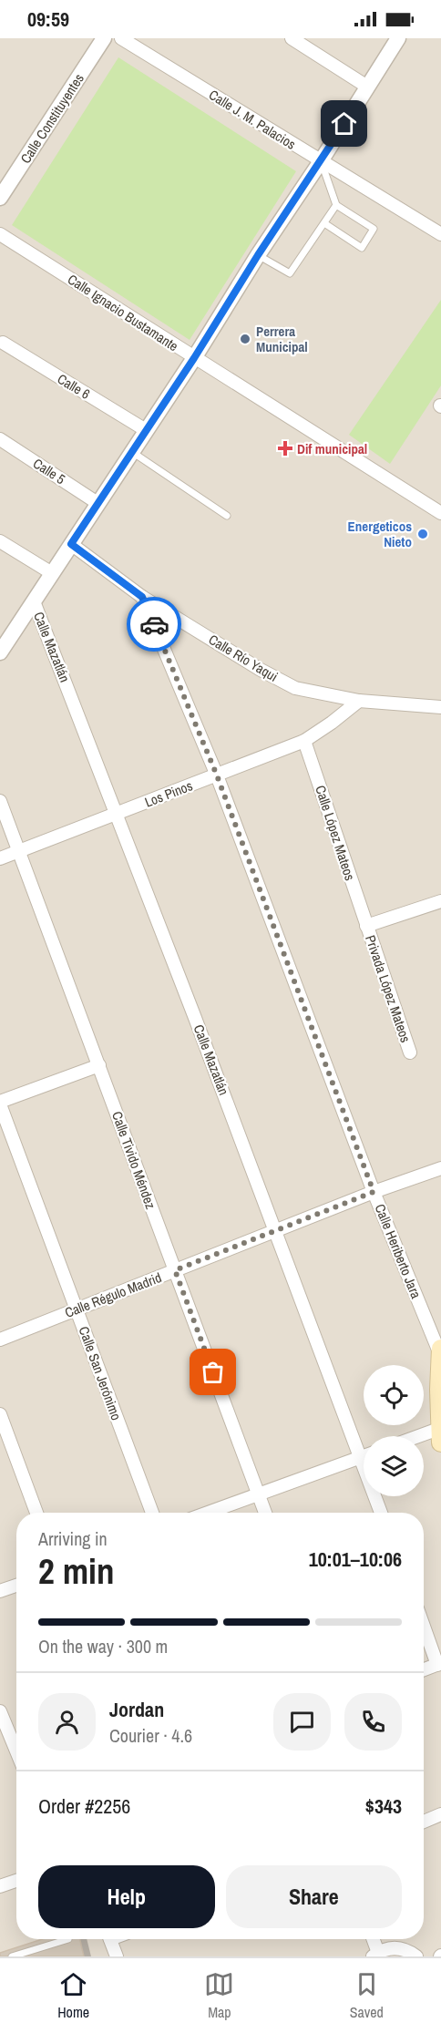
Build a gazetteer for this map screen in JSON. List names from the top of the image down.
{
  "streets": {
    "street": [
      "Calle Constituyentes",
      "Calle J. M. Palacios",
      "Calle Ignacio Bustamante",
      "Calle 6",
      "Calle 5",
      "Calle Mazatlán",
      "Calle Río Yaqui",
      "Los Pinos",
      "Calle López Mateos",
      "Privada López Mateos",
      "Calle Tivido Méndez",
      "Calle Heriberto Jara",
      "Calle Régulo Madrid",
      "Calle San Jerónimo"
    ]
  },
  "crossings": [
    ["Calle Mazatlán", "Los Pinos"],
    ["Calle Mazatlán", "Calle Régulo Madrid"],
    ["Calle Río Yaqui", "Los Pinos"],
    ["Calle Río Yaqui", "Calle Heriberto Jara"],
    ["Los Pinos", "Calle López Mateos"],
    ["Los Pinos", "Calle Tivido Méndez"],
    ["Los Pinos", "Calle Heriberto Jara"],
    ["Calle López Mateos", "Privada López Mateos"],
    ["Calle Tivido Méndez", "Calle Régulo Madrid"],
    ["Calle Heriberto Jara", "Calle Régulo Madrid"],
    ["Calle Régulo Madrid", "Calle San Jerónimo"]
  ],
  "places": {
    "other": ["Perrera Municipal", "Energeticos Nieto"],
    "health": ["Dif municipal"]
  },
  "page": {
    "status": "09:59",
    "heading": ["2 min", "Arriving in", "10:01–10:06"],
    "panel": [
      "Jordan",
      "Courier · 4.6",
      "Order #2256",
      "$343"
    ],
    "bar": "On the way · 300 m",
    "buttons": ["Help", "Share"],
    "tabs": ["Home", "Map", "Saved"]
  }
}
